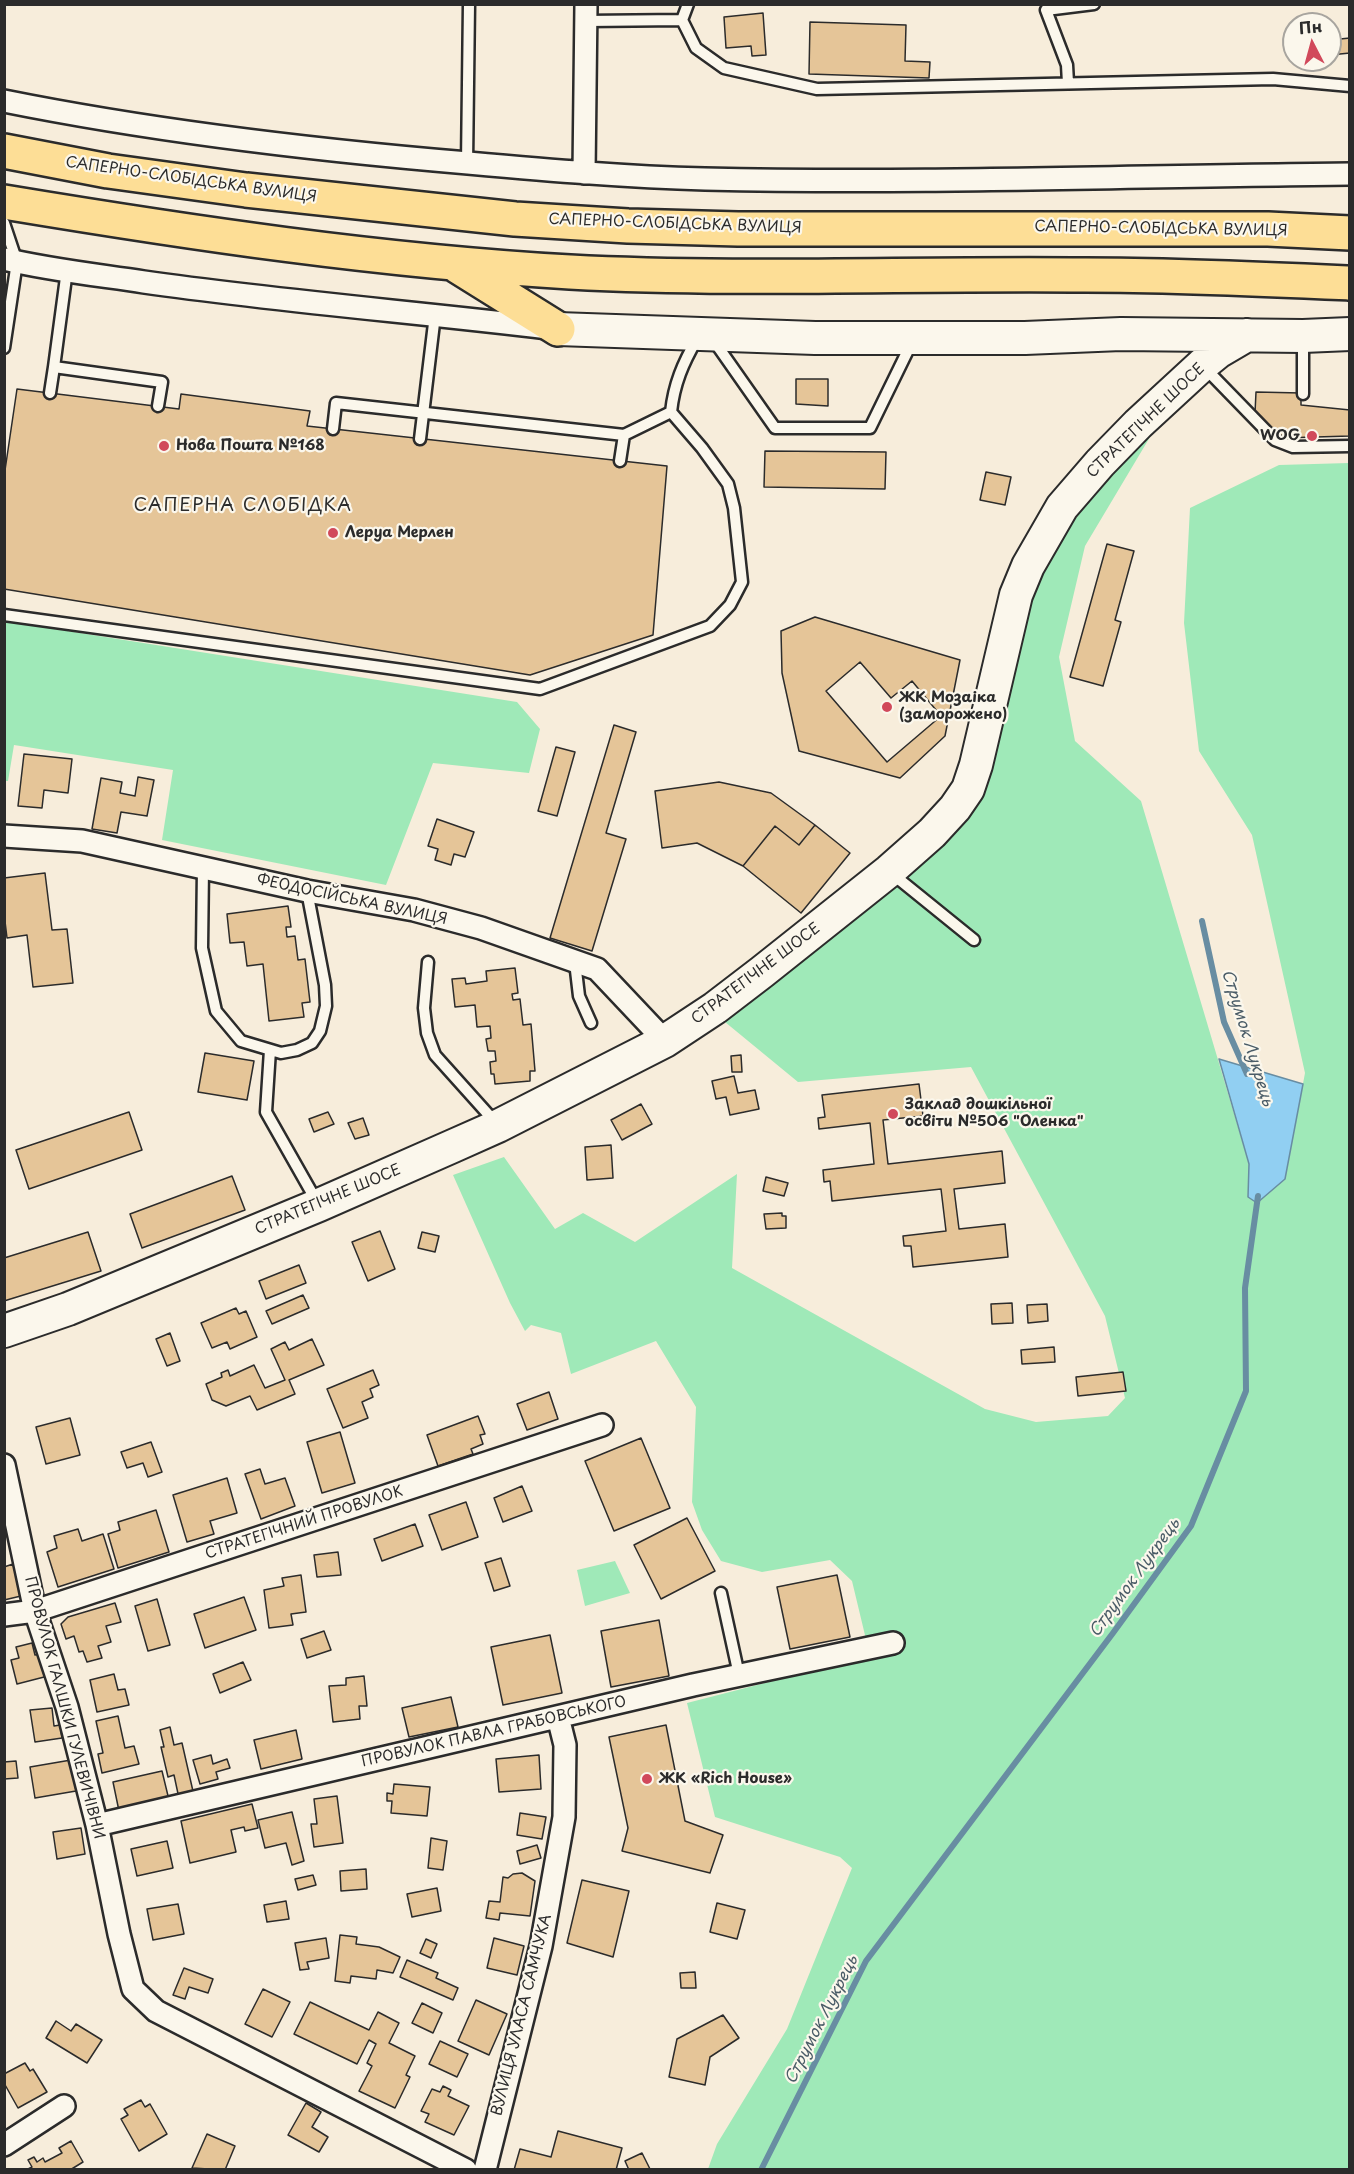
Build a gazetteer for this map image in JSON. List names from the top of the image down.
{
  "streets": {
    "main road": ["САПЕРНО-СЛОБІДСЬКА ВУЛИЦЯ"],
    "street": [
      "СТРАТЕГІЧНЕ ШОСЕ",
      "ФЕОДОСІЙСЬКА ВУЛИЦЯ",
      "СТРАТЕГІЧНИЙ ПРОВУЛОК",
      "ПРОВУЛОК ГАЛШКИ ГУЛЕВИЧІВНИ",
      "ПРОВУЛОК ПАВЛА ГРАБОВСЬКОГО",
      "ВУЛИЦЯ УЛАСА САМЧУКА"
    ]
  },
  "crossings": [
    ["СТРАТЕГІЧНЕ ШОСЕ", "ФЕОДОСІЙСЬКА ВУЛИЦЯ"],
    ["СТРАТЕГІЧНИЙ ПРОВУЛОК", "ПРОВУЛОК ГАЛШКИ ГУЛЕВИЧІВНИ"],
    ["ПРОВУЛОК ГАЛШКИ ГУЛЕВИЧІВНИ", "ПРОВУЛОК ПАВЛА ГРАБОВСЬКОГО"],
    ["ПРОВУЛОК ПАВЛА ГРАБОВСЬКОГО", "ВУЛИЦЯ УЛАСА САМЧУКА"]
  ],
  "districts": ["САПЕРНА СЛОБІДКА"],
  "water": ["Струмок Лукрець"],
  "places": [
    "WOG",
    "Нова Пошта №168",
    "Леруа Мерлен",
    "ЖК Мозаіка (заморожено)",
    "Заклад дошкільної освіти №506 \"Оленка\"",
    "ЖК «Rich House»"
  ],
  "north": "top"
}
